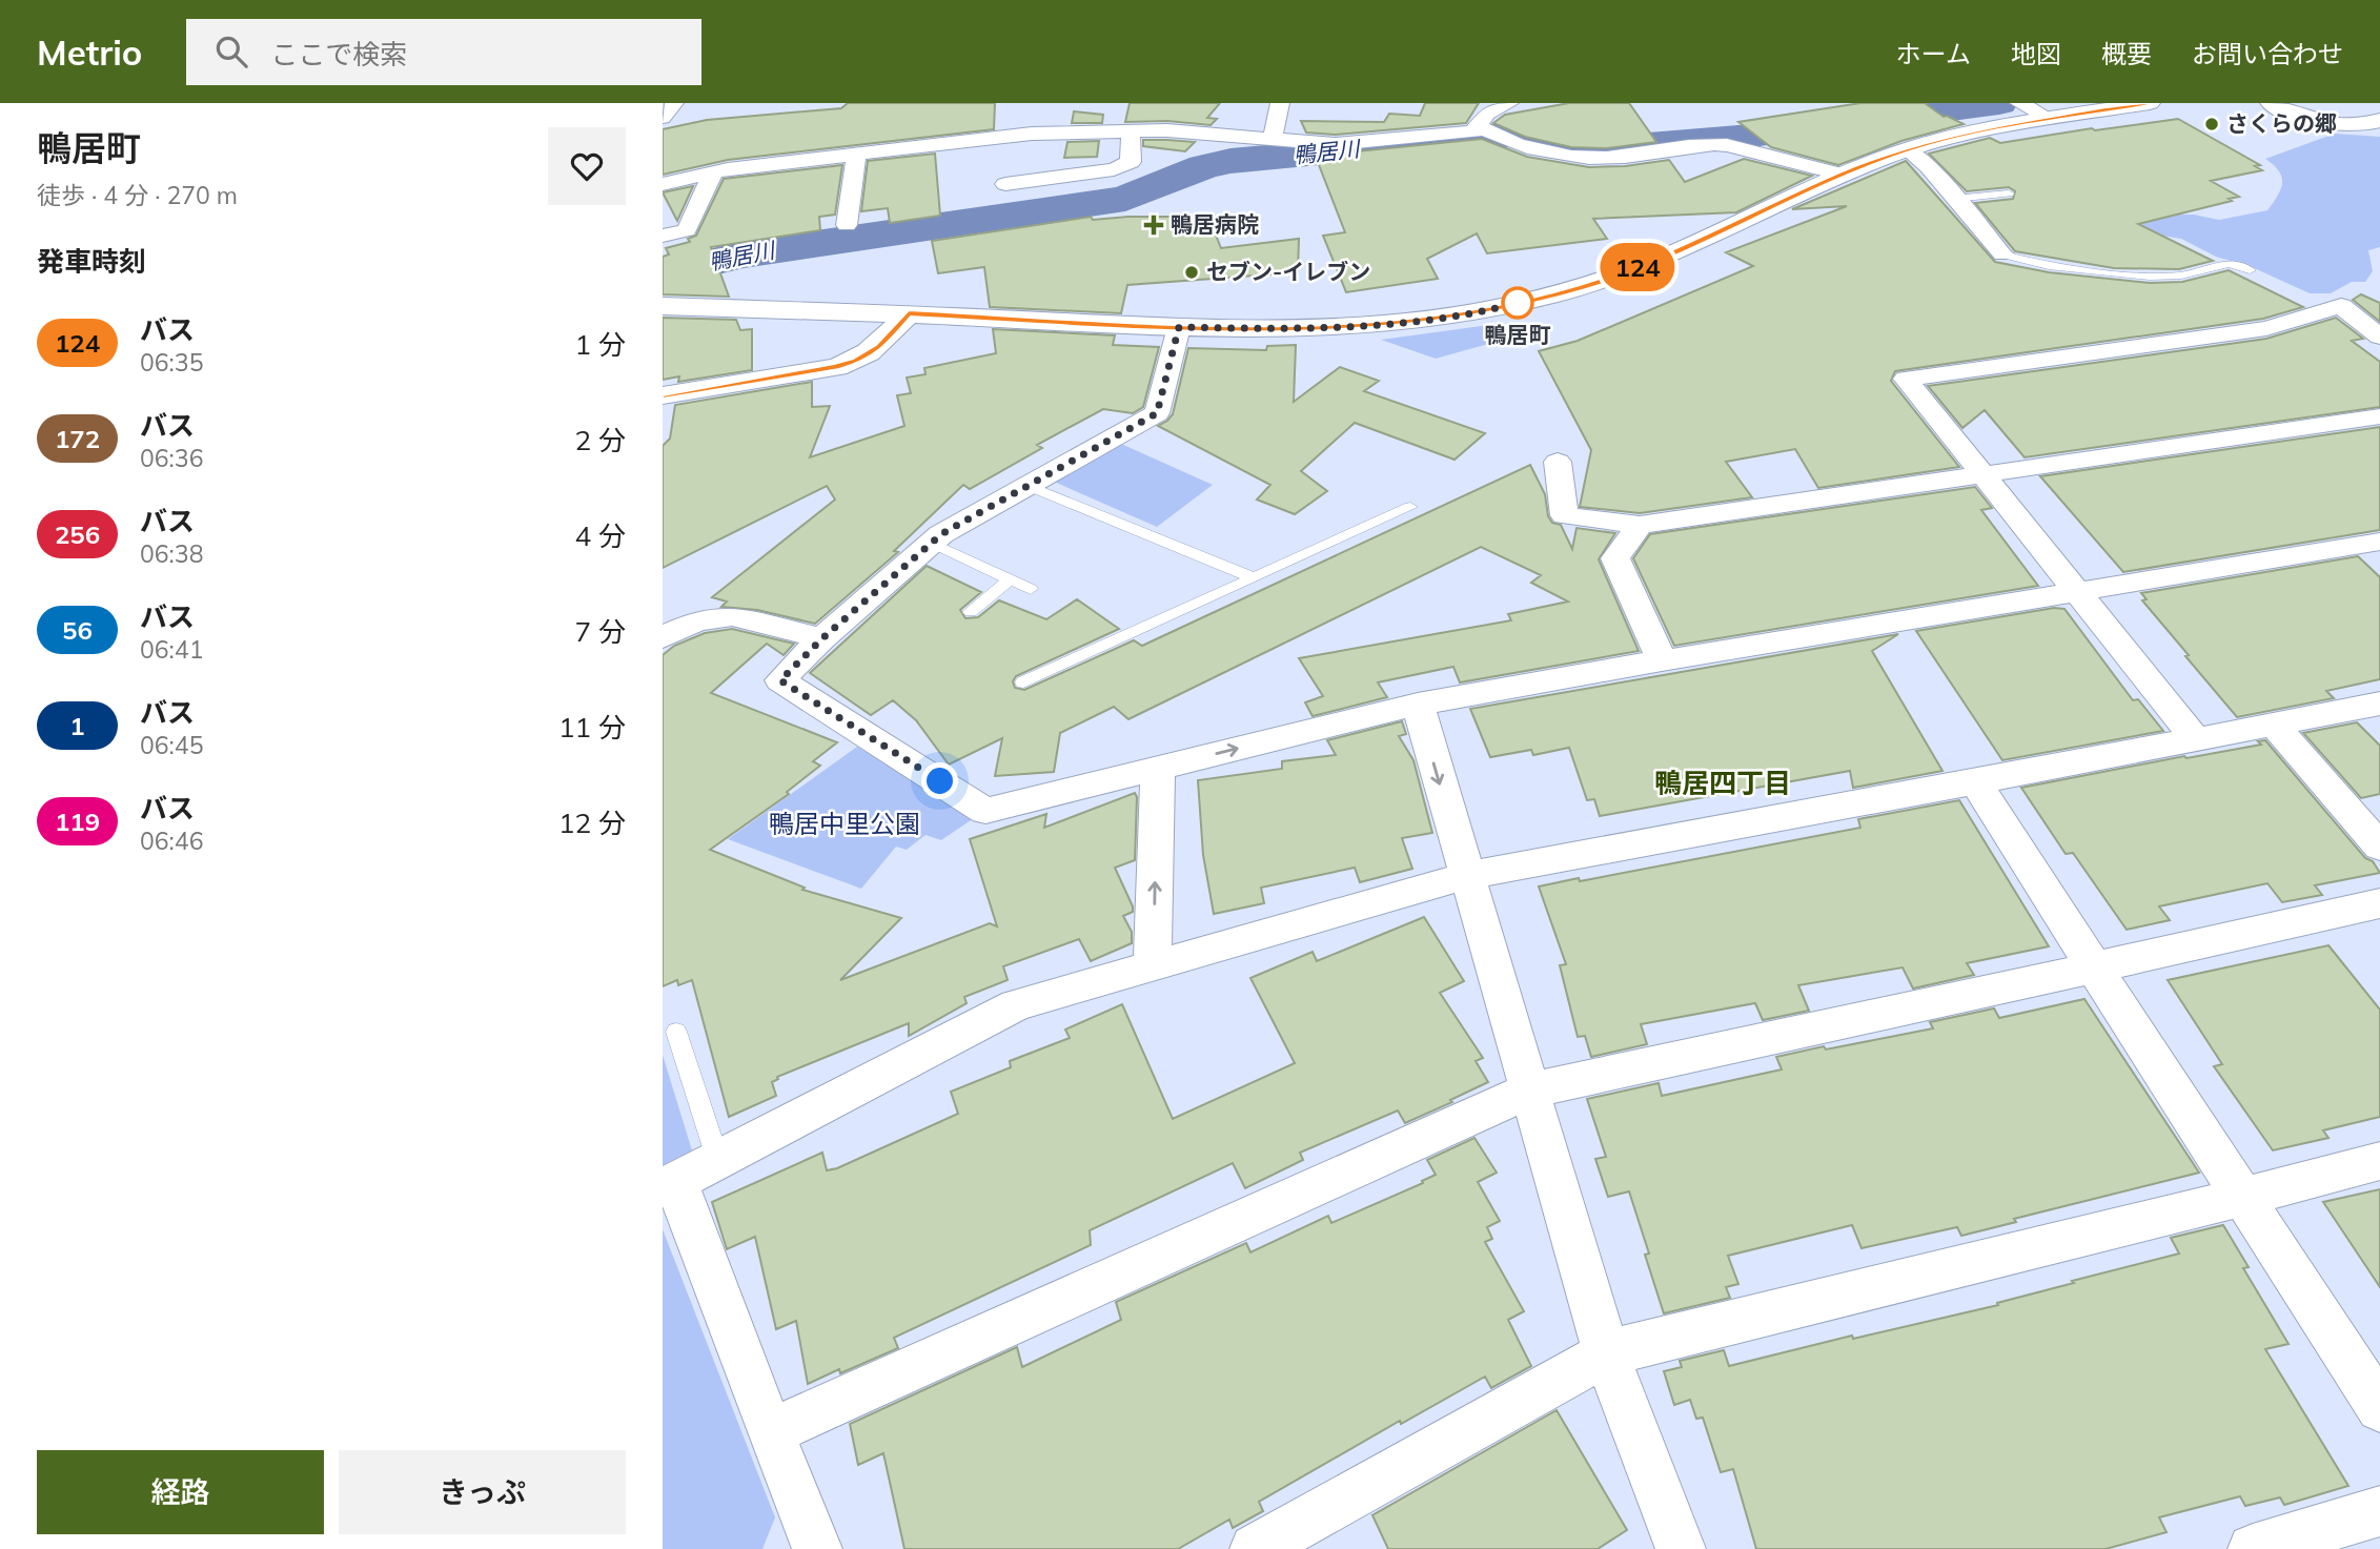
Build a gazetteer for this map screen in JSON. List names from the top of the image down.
{
  "districts": ["鴨居四丁目"],
  "water": ["鴨居川"],
  "parks": ["鴨居中里公園"],
  "places": {
    "other": ["さくらの郷", "セブン-イレブン", "鴨居町"],
    "health": ["鴨居病院"]
  },
  "lines": ["bus line 124"],
  "page": {
    "header": "Metrio",
    "search": "ここで検索",
    "nav": [
      "ホーム",
      "地図",
      "概要",
      "お問い合わせ"
    ],
    "heading": [
      ["鴨居町", "徒歩 · 4 分 · 270 m"],
      "発車時刻"
    ],
    "on_map": "124",
    "list": [
      {
        "mark": "124",
        "name": "バス",
        "note": "06:35",
        "value": "1 分"
      },
      {
        "mark": "172",
        "name": "バス",
        "note": "06:36",
        "value": "2 分"
      },
      {
        "mark": "256",
        "name": "バス",
        "note": "06:38",
        "value": "4 分"
      },
      {
        "mark": "56",
        "name": "バス",
        "note": "06:41",
        "value": "7 分"
      },
      {
        "mark": "1",
        "name": "バス",
        "note": "06:45",
        "value": "11 分"
      },
      {
        "mark": "119",
        "name": "バス",
        "note": "06:46",
        "value": "12 分"
      }
    ],
    "buttons": ["経路", "きっぷ"]
  }
}
